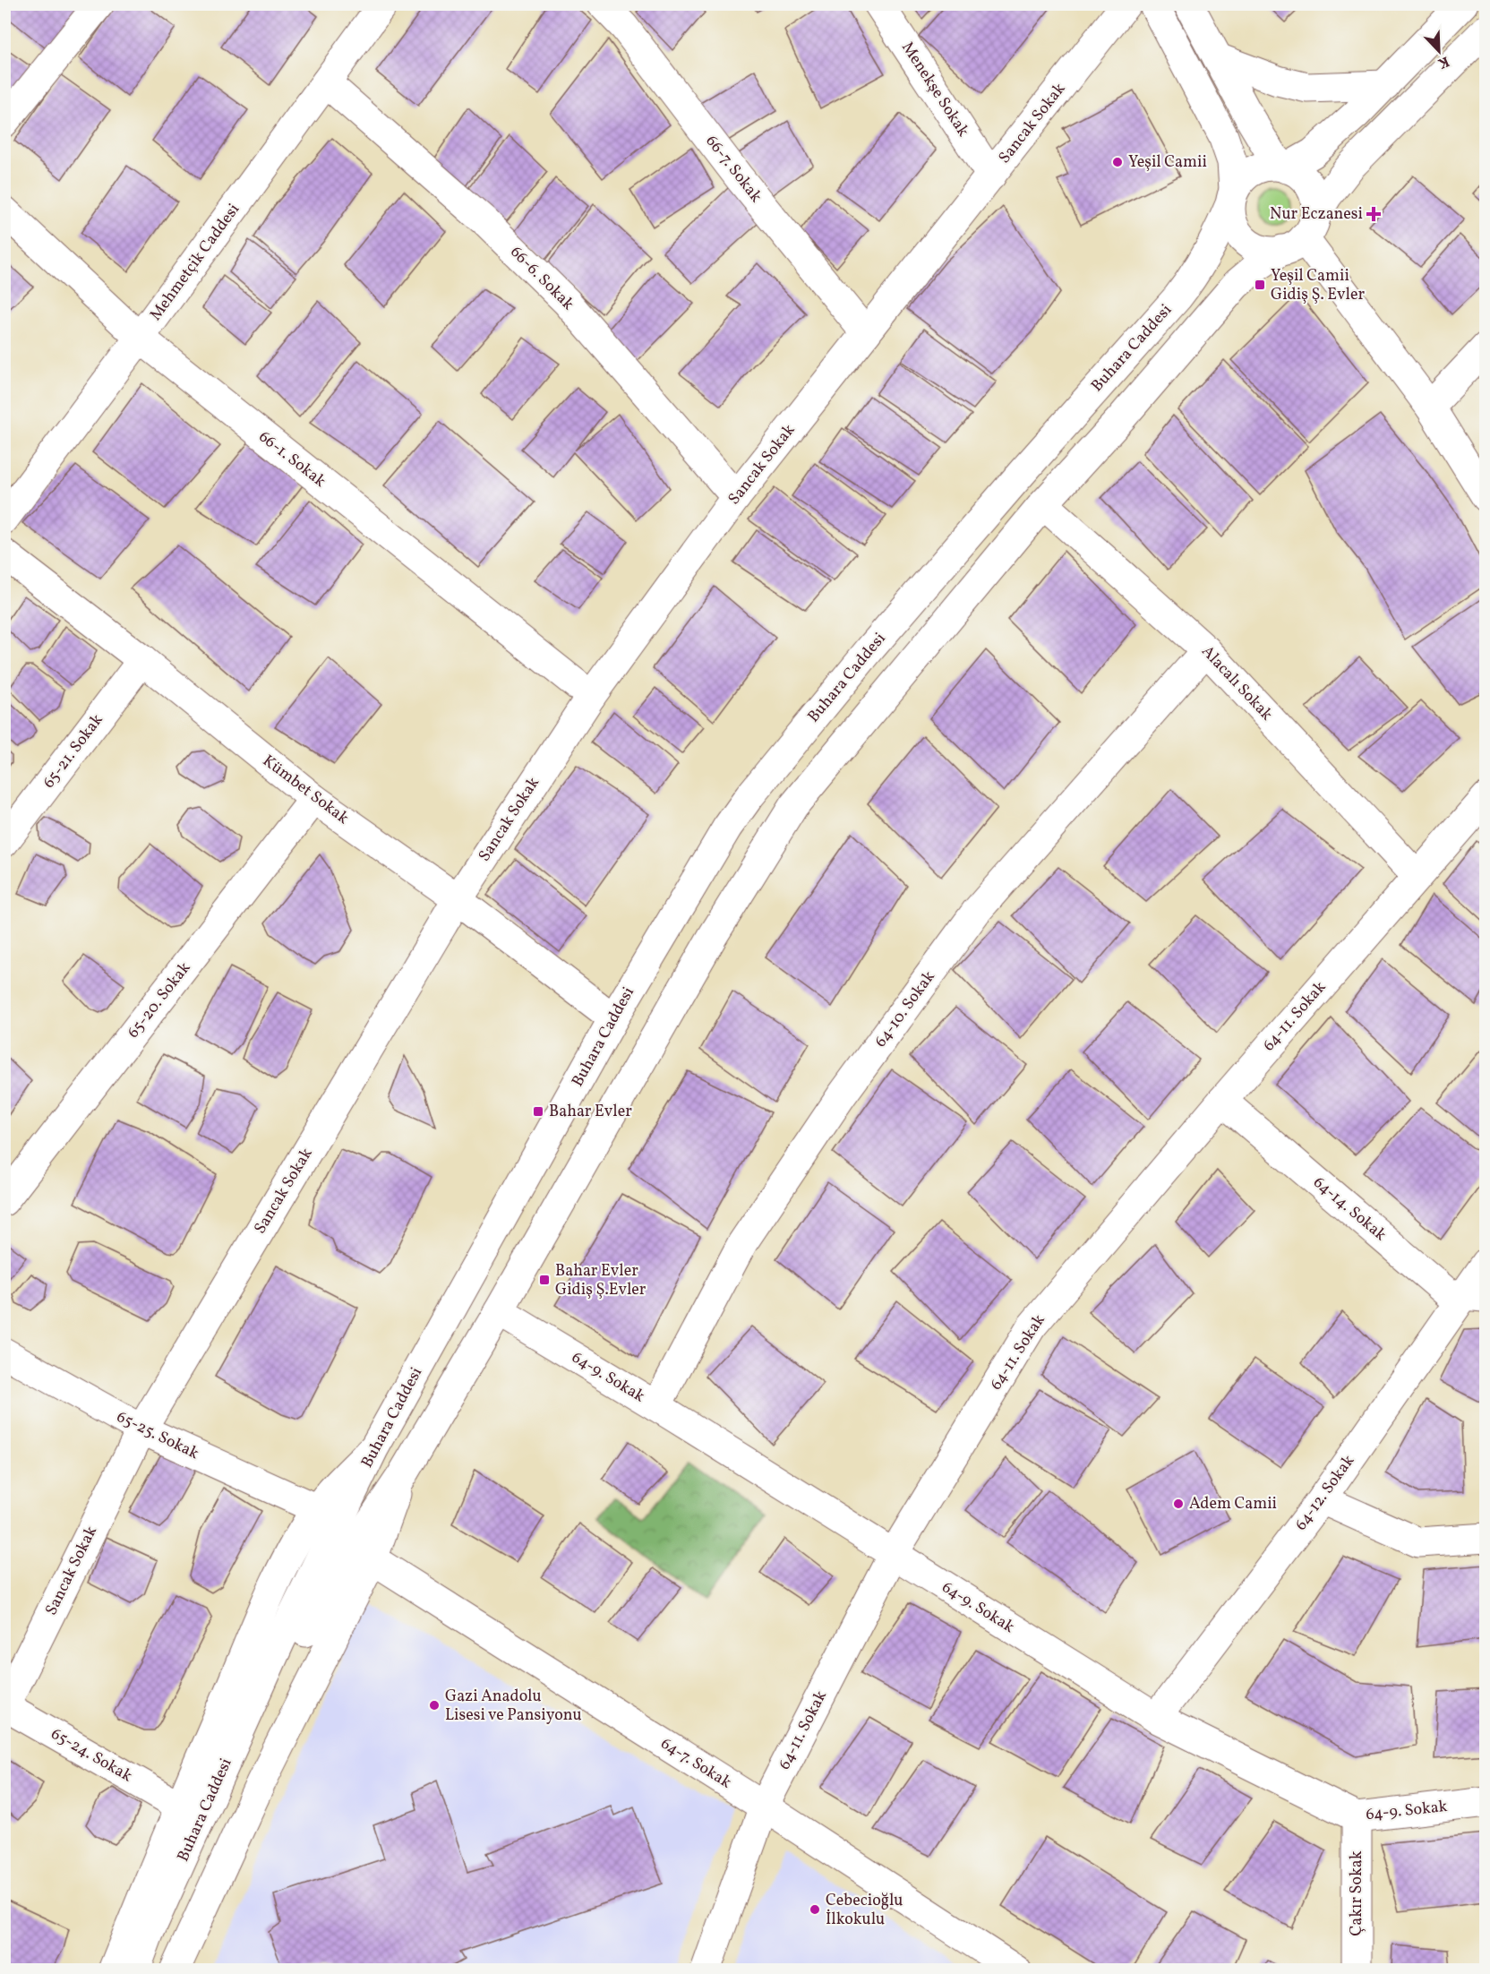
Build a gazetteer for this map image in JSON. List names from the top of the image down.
{
  "streets": {
    "street": [
      "Menekşe Sokak",
      "Sancak Sokak",
      "66-7. Sokak",
      "Mehmetçik Caddesi",
      "66-6. Sokak",
      "Buhara Caddesi",
      "66-1. Sokak",
      "Alacalı Sokak",
      "65-21. Sokak",
      "Kümbet Sokak",
      "65-20. Sokak",
      "64-10. Sokak",
      "64-11. Sokak",
      "64-14. Sokak",
      "64-9. Sokak",
      "65-25. Sokak",
      "64-12. Sokak",
      "65-24. Sokak",
      "64-7. Sokak",
      "Çakır Sokak"
    ]
  },
  "crossings": [
    ["Menekşe Sokak", "Sancak Sokak"],
    ["Sancak Sokak", "66-7. Sokak"],
    ["Sancak Sokak", "66-6. Sokak"],
    ["Sancak Sokak", "66-1. Sokak"],
    ["Sancak Sokak", "Kümbet Sokak"],
    ["Sancak Sokak", "65-25. Sokak"],
    ["Sancak Sokak", "65-24. Sokak"],
    ["Mehmetçik Caddesi", "66-6. Sokak"],
    ["Mehmetçik Caddesi", "66-1. Sokak"],
    ["Buhara Caddesi", "Alacalı Sokak"],
    ["Buhara Caddesi", "Kümbet Sokak"],
    ["Buhara Caddesi", "64-9. Sokak"],
    ["Alacalı Sokak", "64-10. Sokak"],
    ["Alacalı Sokak", "64-11. Sokak"],
    ["65-21. Sokak", "Kümbet Sokak"],
    ["Kümbet Sokak", "65-20. Sokak"],
    ["64-10. Sokak", "64-9. Sokak"],
    ["64-11. Sokak", "64-14. Sokak"],
    ["64-11. Sokak", "64-9. Sokak"],
    ["64-11. Sokak", "64-7. Sokak"],
    ["64-14. Sokak", "64-12. Sokak"],
    ["64-9. Sokak", "64-12. Sokak"],
    ["64-9. Sokak", "Çakır Sokak"]
  ],
  "places": {
    "other": [
      "Yeşil Camii",
      "Adem Camii",
      "Gazi Anadolu Lisesi ve Pansiyonu",
      "Cebecioğlu İlkokulu"
    ],
    "health": ["Nur Eczanesi"],
    "transit": ["Yeşil Camii Gidiş Ş. Evler", "Bahar Evler", "Bahar Evler Gidiş Ş.Evler"]
  },
  "north": "bottom right"
}
